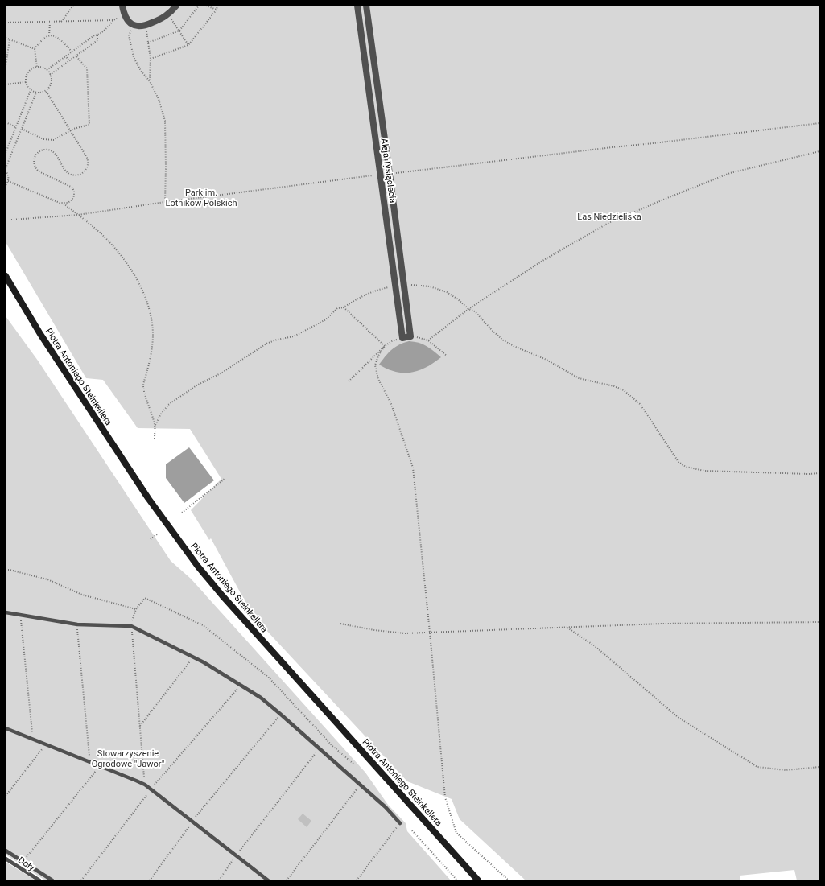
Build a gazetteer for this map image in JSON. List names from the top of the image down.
{
  "streets": {
    "street": ["Aleja Tysiąclecia", "Piotra Antoniego Steinkellera"],
    "lane": ["Doły"]
  },
  "parks": ["Park im. Lotnikow Polskich", "Las Niedzieliska", "Stowarzyszenie Ogrodowe \"Jawor\""]
}
